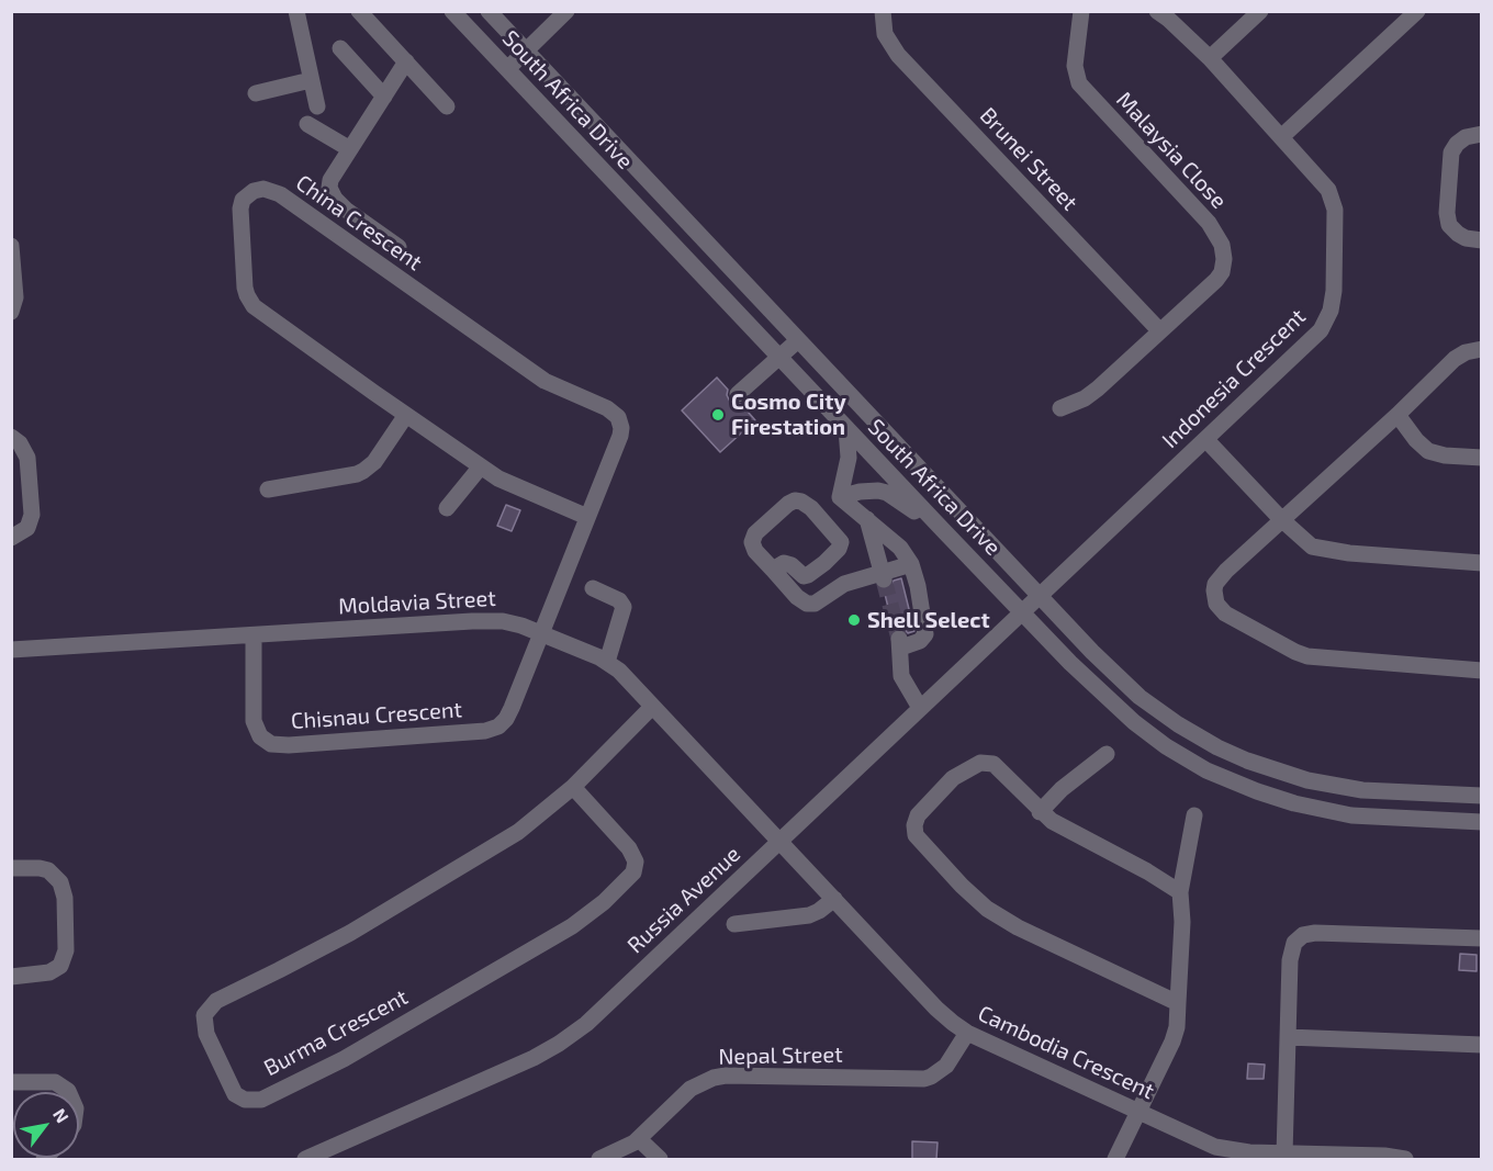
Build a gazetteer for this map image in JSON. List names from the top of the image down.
{
  "streets": {
    "street": [
      "South Africa Drive",
      "Malaysia Close",
      "Brunei Street",
      "China Crescent",
      "Indonesia Crescent",
      "Moldavia Street",
      "Chisnau Crescent",
      "Russia Avenue",
      "Burma Crescent",
      "Cambodia Crescent",
      "Nepal Street"
    ]
  },
  "crossings": [
    ["South Africa Drive", "Indonesia Crescent"],
    ["South Africa Drive", "Russia Avenue"],
    ["Malaysia Close", "Brunei Street"],
    ["China Crescent", "Moldavia Street"],
    ["China Crescent", "Chisnau Crescent"],
    ["Indonesia Crescent", "Russia Avenue"],
    ["Moldavia Street", "Chisnau Crescent"],
    ["Moldavia Street", "Russia Avenue"],
    ["Moldavia Street", "Burma Crescent"],
    ["Moldavia Street", "Cambodia Crescent"],
    ["Russia Avenue", "Cambodia Crescent"],
    ["Cambodia Crescent", "Nepal Street"]
  ],
  "places": ["Cosmo City Firestation", "Shell Select"],
  "north": "top right"
}
